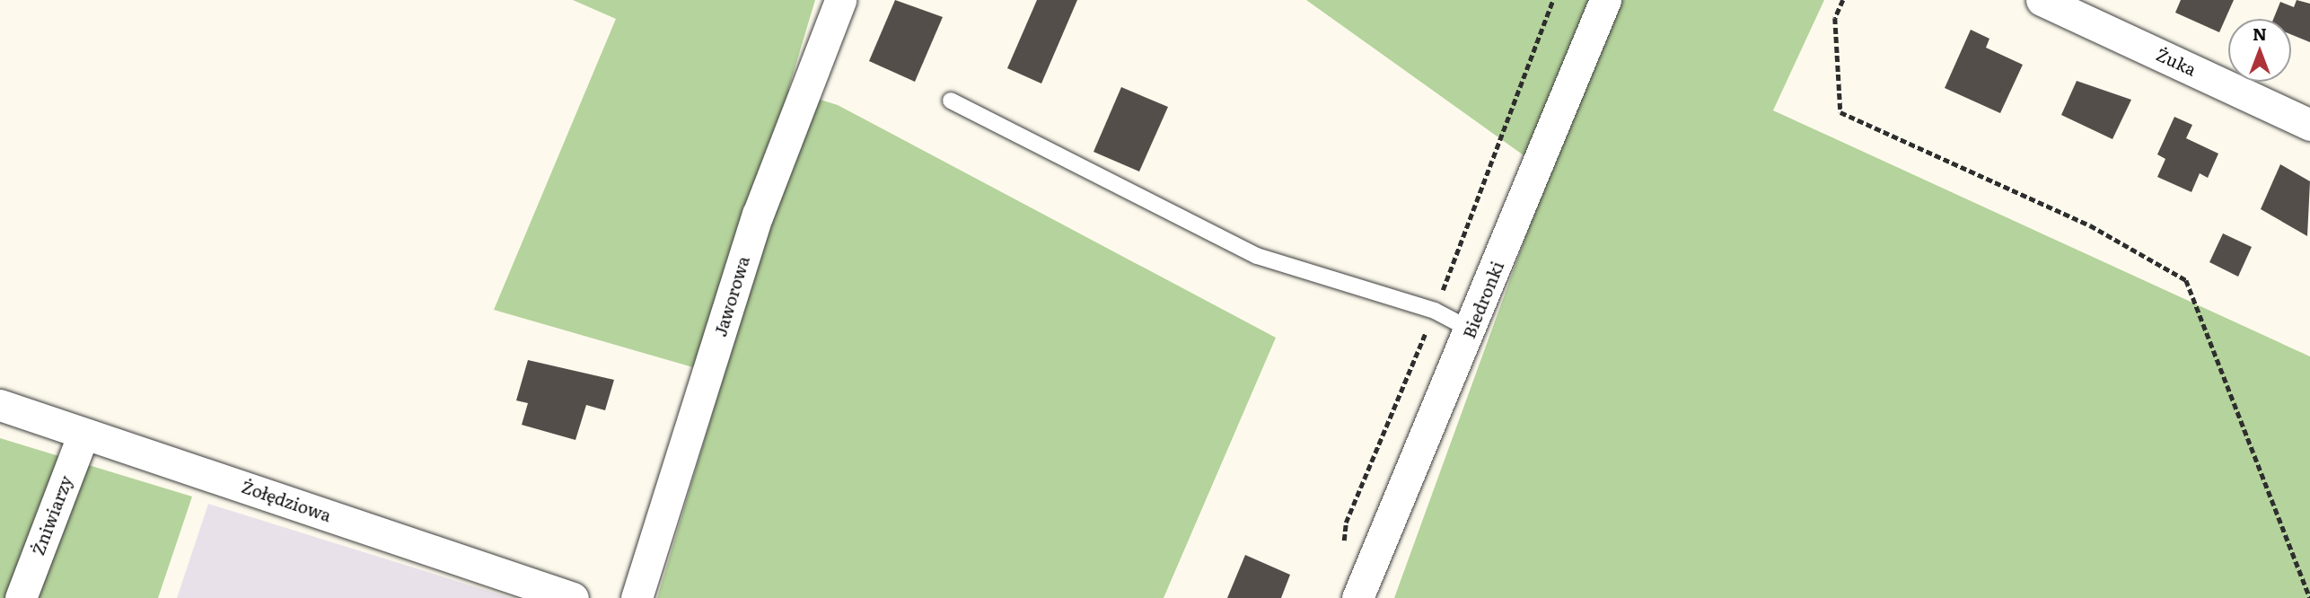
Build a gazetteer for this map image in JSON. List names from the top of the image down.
{
  "streets": {
    "street": [
      "Żuka",
      "Jaworowa",
      "Biedronki",
      "Żołędziowa",
      "Żniwiarzy"
    ]
  },
  "crossings": [
    ["Żołędziowa", "Żniwiarzy"]
  ],
  "north": "top"
}
